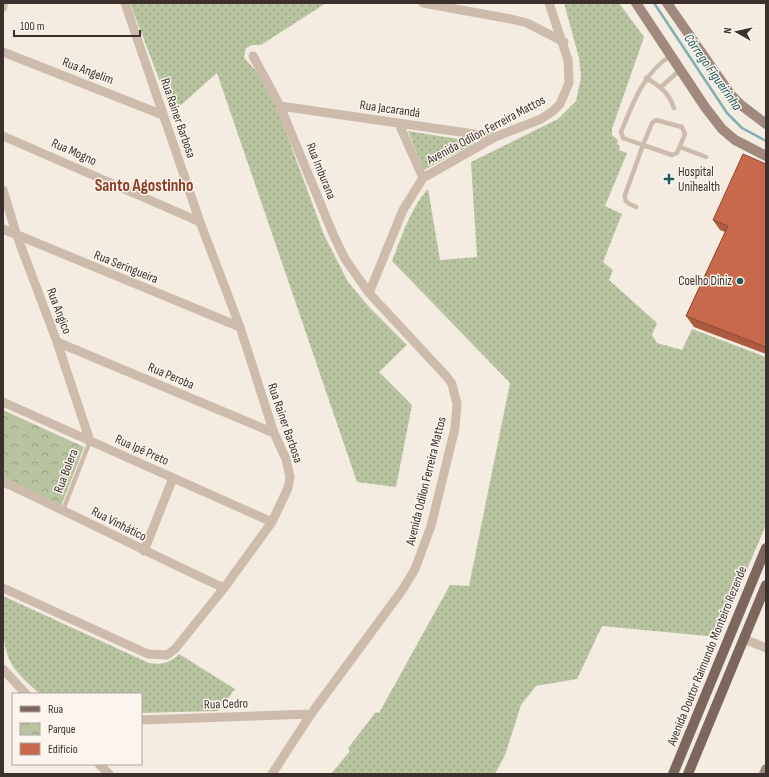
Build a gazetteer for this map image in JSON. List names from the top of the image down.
{
  "streets": {
    "main road": ["Avenida Doutor Raimundo Monteiro Rezende"],
    "street": [
      "Rua Angelim",
      "Rua Jacarandá",
      "Rua Rainer Barbosa",
      "Avenida Odilon Ferreira Mattos",
      "Rua Mogno",
      "Rua Imburana",
      "Rua Seringueira",
      "Rua Angico",
      "Rua Peroba",
      "Rua Ipê Preto",
      "Rua Vinhático",
      "Rua Cedro"
    ],
    "lane": ["Rua Bolera"]
  },
  "crossings": [
    ["Rua Angelim", "Rua Rainer Barbosa"],
    ["Rua Jacarandá", "Avenida Odilon Ferreira Mattos"],
    ["Rua Jacarandá", "Rua Imburana"],
    ["Rua Rainer Barbosa", "Rua Mogno"],
    ["Rua Rainer Barbosa", "Rua Seringueira"],
    ["Rua Rainer Barbosa", "Rua Peroba"],
    ["Rua Rainer Barbosa", "Rua Ipê Preto"],
    ["Rua Rainer Barbosa", "Rua Vinhático"],
    ["Avenida Odilon Ferreira Mattos", "Rua Imburana"],
    ["Avenida Odilon Ferreira Mattos", "Rua Cedro"],
    ["Rua Seringueira", "Rua Angico"],
    ["Rua Angico", "Rua Peroba"],
    ["Rua Angico", "Rua Ipê Preto"],
    ["Rua Angico", "Rua Bolera"],
    ["Rua Ipê Preto", "Rua Bolera"],
    ["Rua Bolera", "Rua Vinhático"]
  ],
  "districts": ["Santo Agostinho"],
  "water": ["Córrego Figueirinha"],
  "places": {
    "health": ["Hospital Unihealth"],
    "other": ["Coelho Diniz"]
  },
  "legend": ["Rua", "Parque", "Edifício"],
  "scale_bar": "100 m",
  "north": "left"
}
